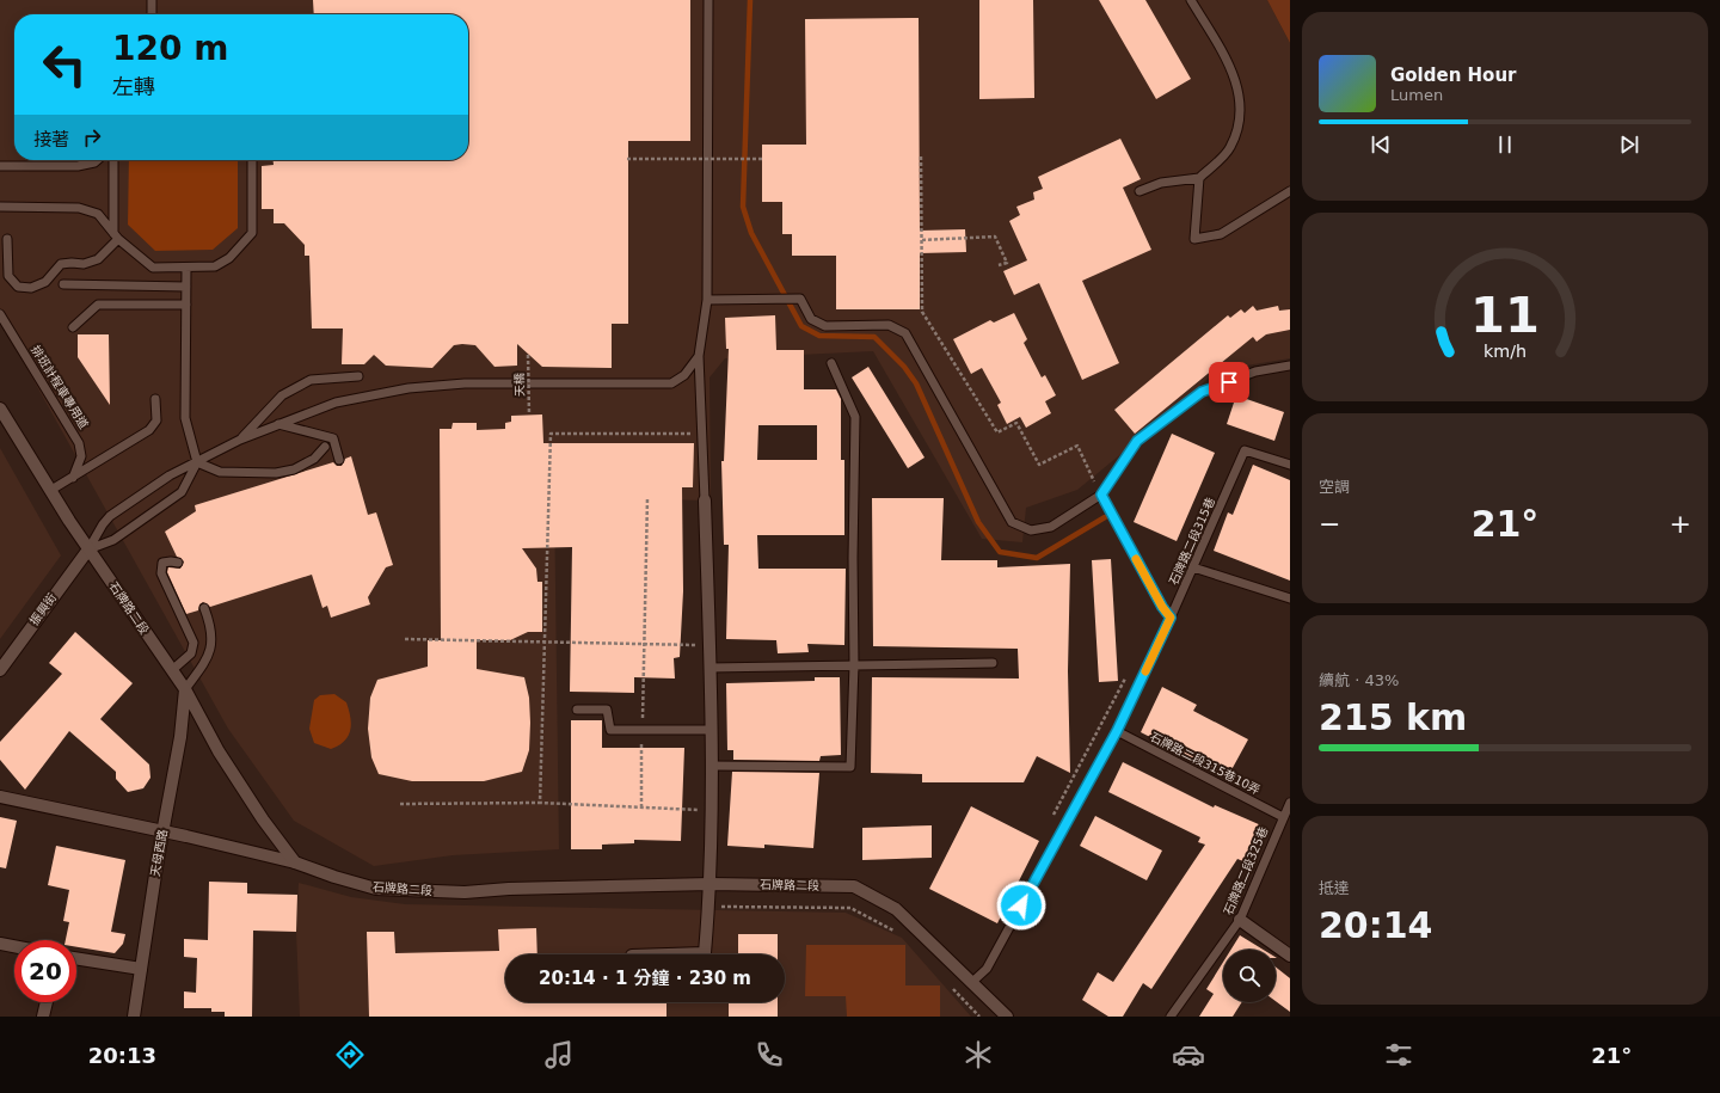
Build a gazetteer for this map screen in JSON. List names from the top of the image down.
{
  "streets": {
    "street": ["石牌路二段", "振興街", "天母西路"],
    "lane": [
      "排班計程車專用道",
      "石牌路二段315巷",
      "石牌路二段315巷10弄",
      "石牌路二段325巷"
    ],
    "path": ["天橋"]
  },
  "crossings": [
    ["石牌路二段315巷", "石牌路二段"],
    ["石牌路二段315巷", "石牌路二段315巷10弄"],
    ["石牌路二段", "振興街"],
    ["石牌路二段", "天母西路"],
    ["石牌路二段315巷10弄", "石牌路二段325巷"]
  ],
  "page": {
    "turn": ["120 m", "左轉"],
    "song": ["Golden Hour", "Lumen"],
    "then": "接著",
    "tile": [
      "空調",
      ["續航 · 43%", "215 km"],
      ["抵達", "20:14"]
    ],
    "heat": ["−", "21°", "+"],
    "limit": "20",
    "trip": "20:14 · 1 分鐘 · 230 m",
    "tabs": ["20:13", "21°"],
    "gauge": ["11", "km/h"]
  }
}
